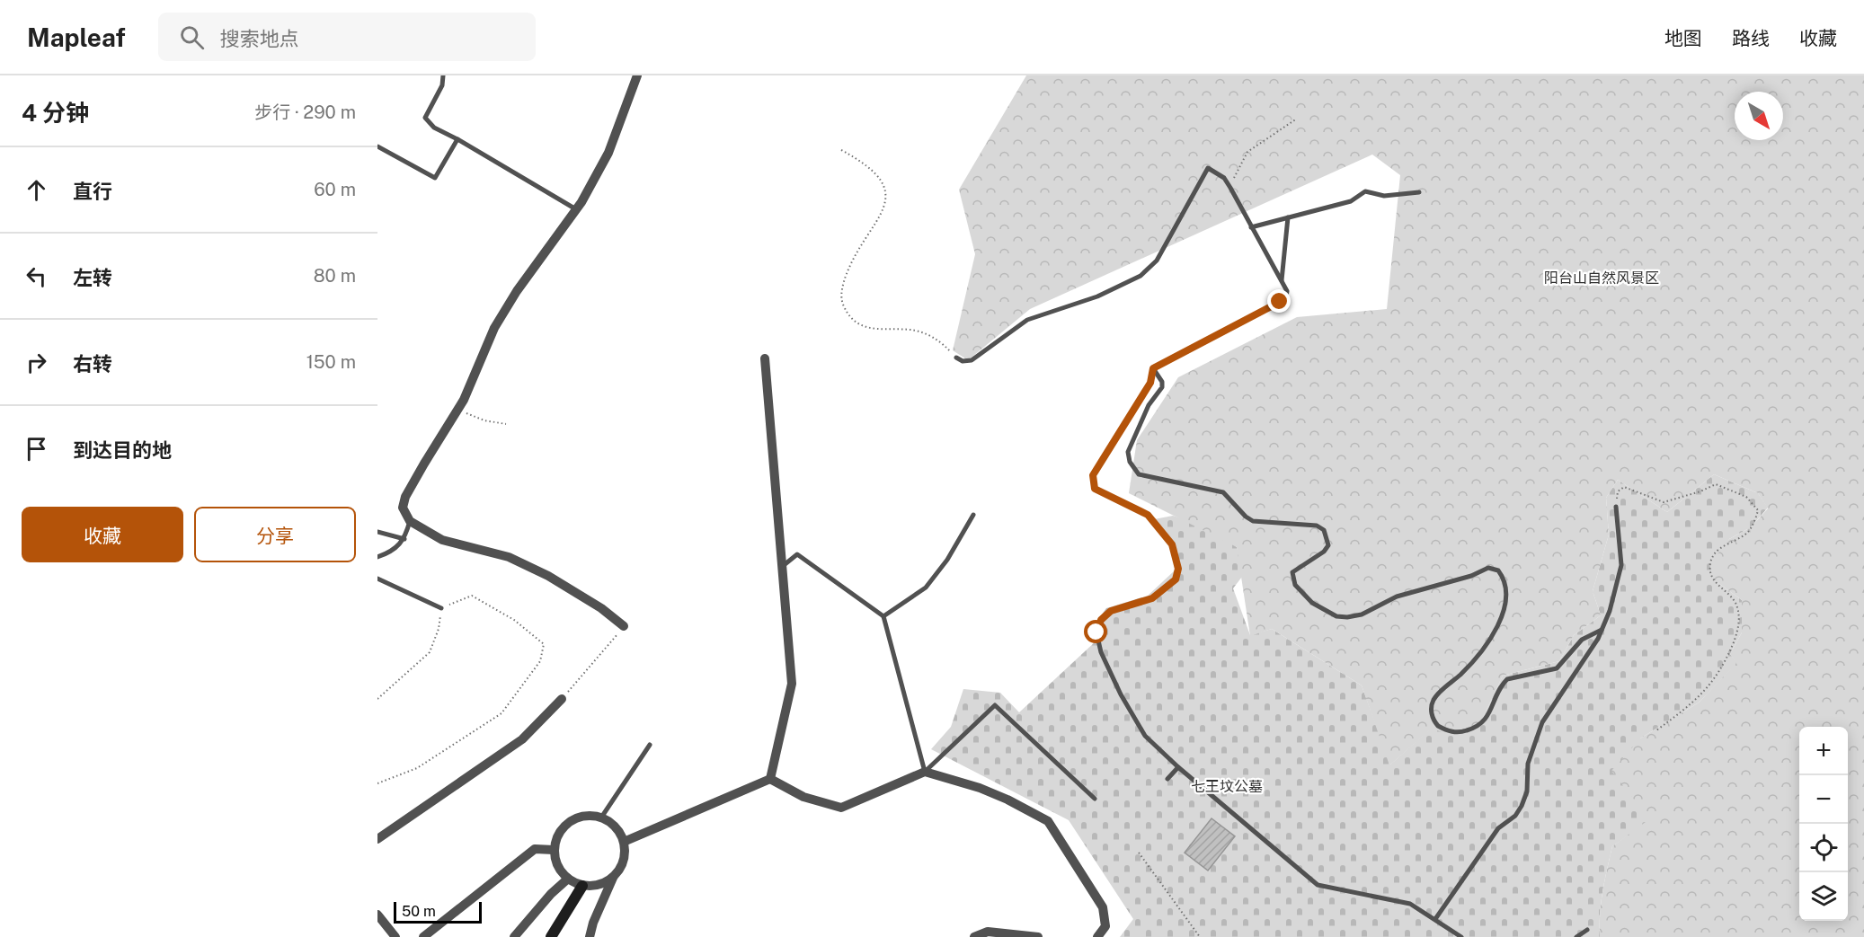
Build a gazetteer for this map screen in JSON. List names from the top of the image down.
{
  "parks": ["阳台山自然风景区", "七王坟公墓"],
  "scale_bar": "50 m",
  "north": "bottom right",
  "page": {
    "header": "Mapleaf",
    "search": "搜索地点",
    "nav": ["地图", "路线", "收藏"],
    "heading": ["4 分钟", "步行 · 290 m"],
    "list": [
      ["直行", "60 m"],
      ["左转", "80 m"],
      ["右转", "150 m"],
      "到达目的地"
    ],
    "buttons": ["收藏", "分享"],
    "map_buttons": ["+", "−"],
    "scale": "50 m"
  }
}
